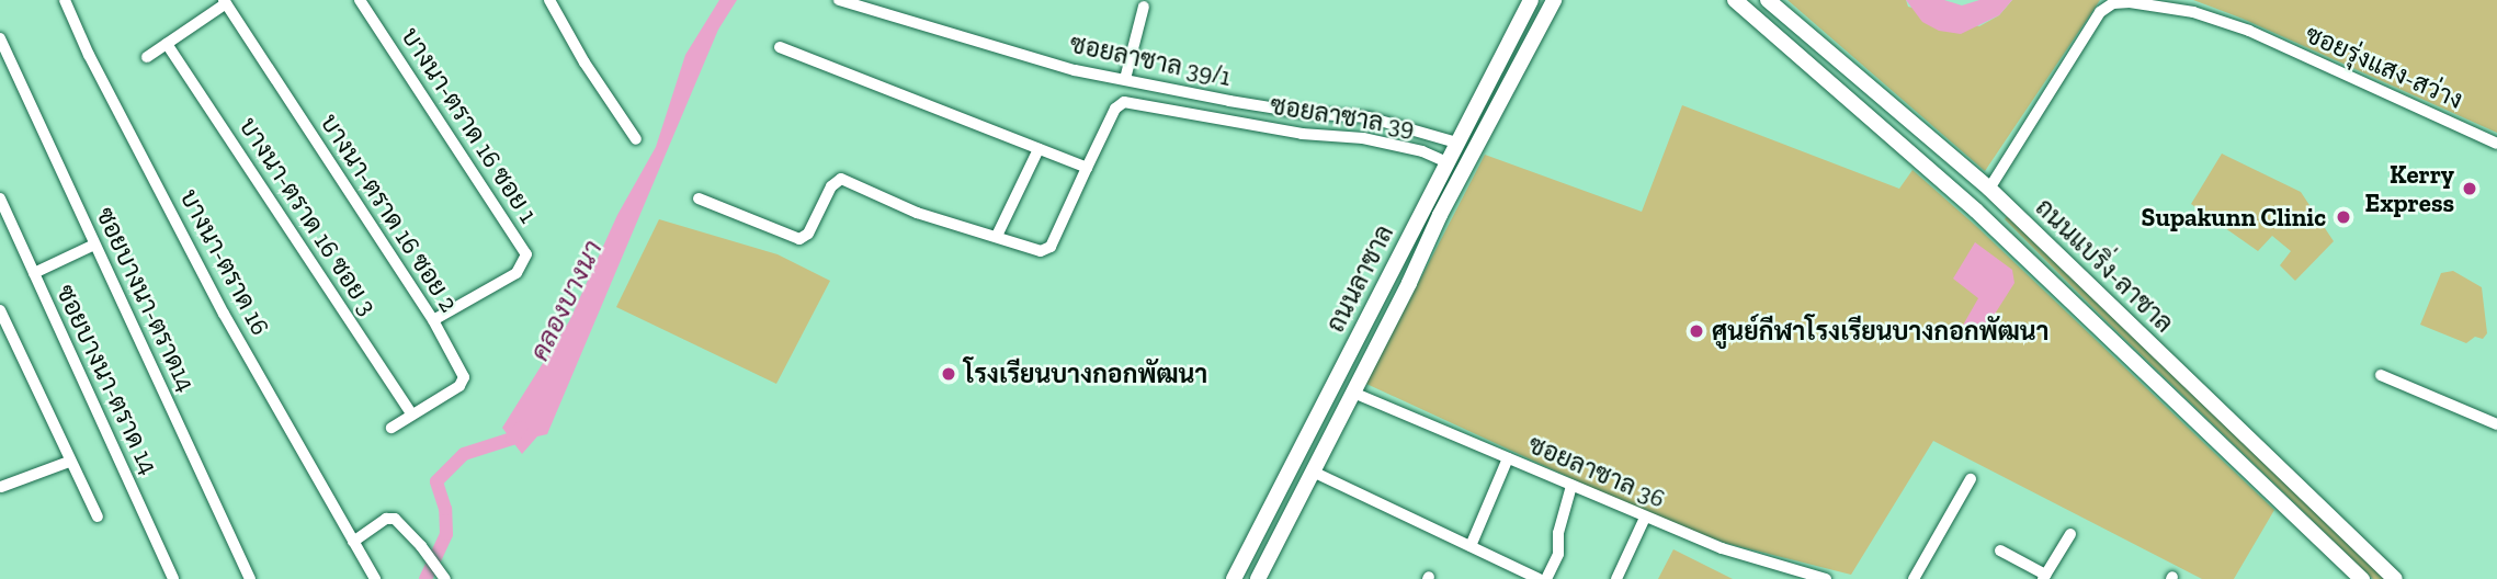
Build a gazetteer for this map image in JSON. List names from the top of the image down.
{
  "streets": {
    "street": [
      "ซอยลาซาล 39/1",
      "ซอยรุ่งแสง-สว่าง",
      "ซอยลาซาล 39",
      "บางนา-ตราด 16 ซอย 1",
      "บางนา-ตราด 16 ซอย 2",
      "บางนา-ตราด 16 ซอย 3",
      "บางนา-ตราด 16",
      "ถนนแบริ่ง-ลาซาล",
      "ถนนลาซาล",
      "ซอยบางนา-ตราด14",
      "ซอยบางนา-ตราด 14",
      "ซอยลาซาล 36"
    ]
  },
  "crossings": [
    ["ซอยลาซาล 39/1", "ถนนลาซาล"],
    ["ซอยรุ่งแสง-สว่าง", "ถนนแบริ่ง-ลาซาล"],
    ["ซอยลาซาล 39", "ถนนลาซาล"],
    ["บางนา-ตราด 16 ซอย 1", "บางนา-ตราด 16 ซอย 2"],
    ["บางนา-ตราด 16 ซอย 2", "บางนา-ตราด 16 ซอย 3"],
    ["ถนนลาซาล", "ซอยลาซาล 36"]
  ],
  "water": ["คลองบางนา"],
  "places": [
    "Kerry Express",
    "Supakunn Clinic",
    "ศูนย์กีฬาโรงเรียนบางกอกพัฒนา",
    "โรงเรียนบางกอกพัฒนา"
  ]
}
